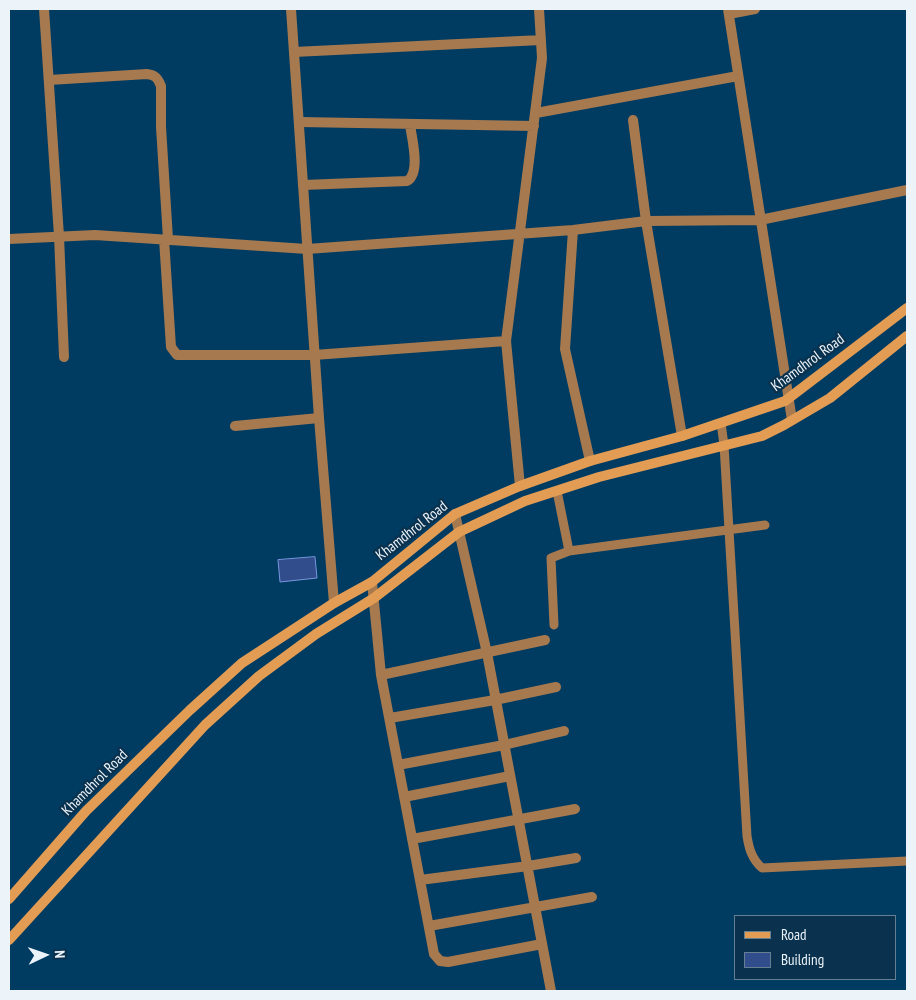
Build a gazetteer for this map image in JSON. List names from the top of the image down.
{
  "streets": {
    "main road": ["Khamdhrol Road"]
  },
  "legend": ["Road", "Building"],
  "north": "right"
}
